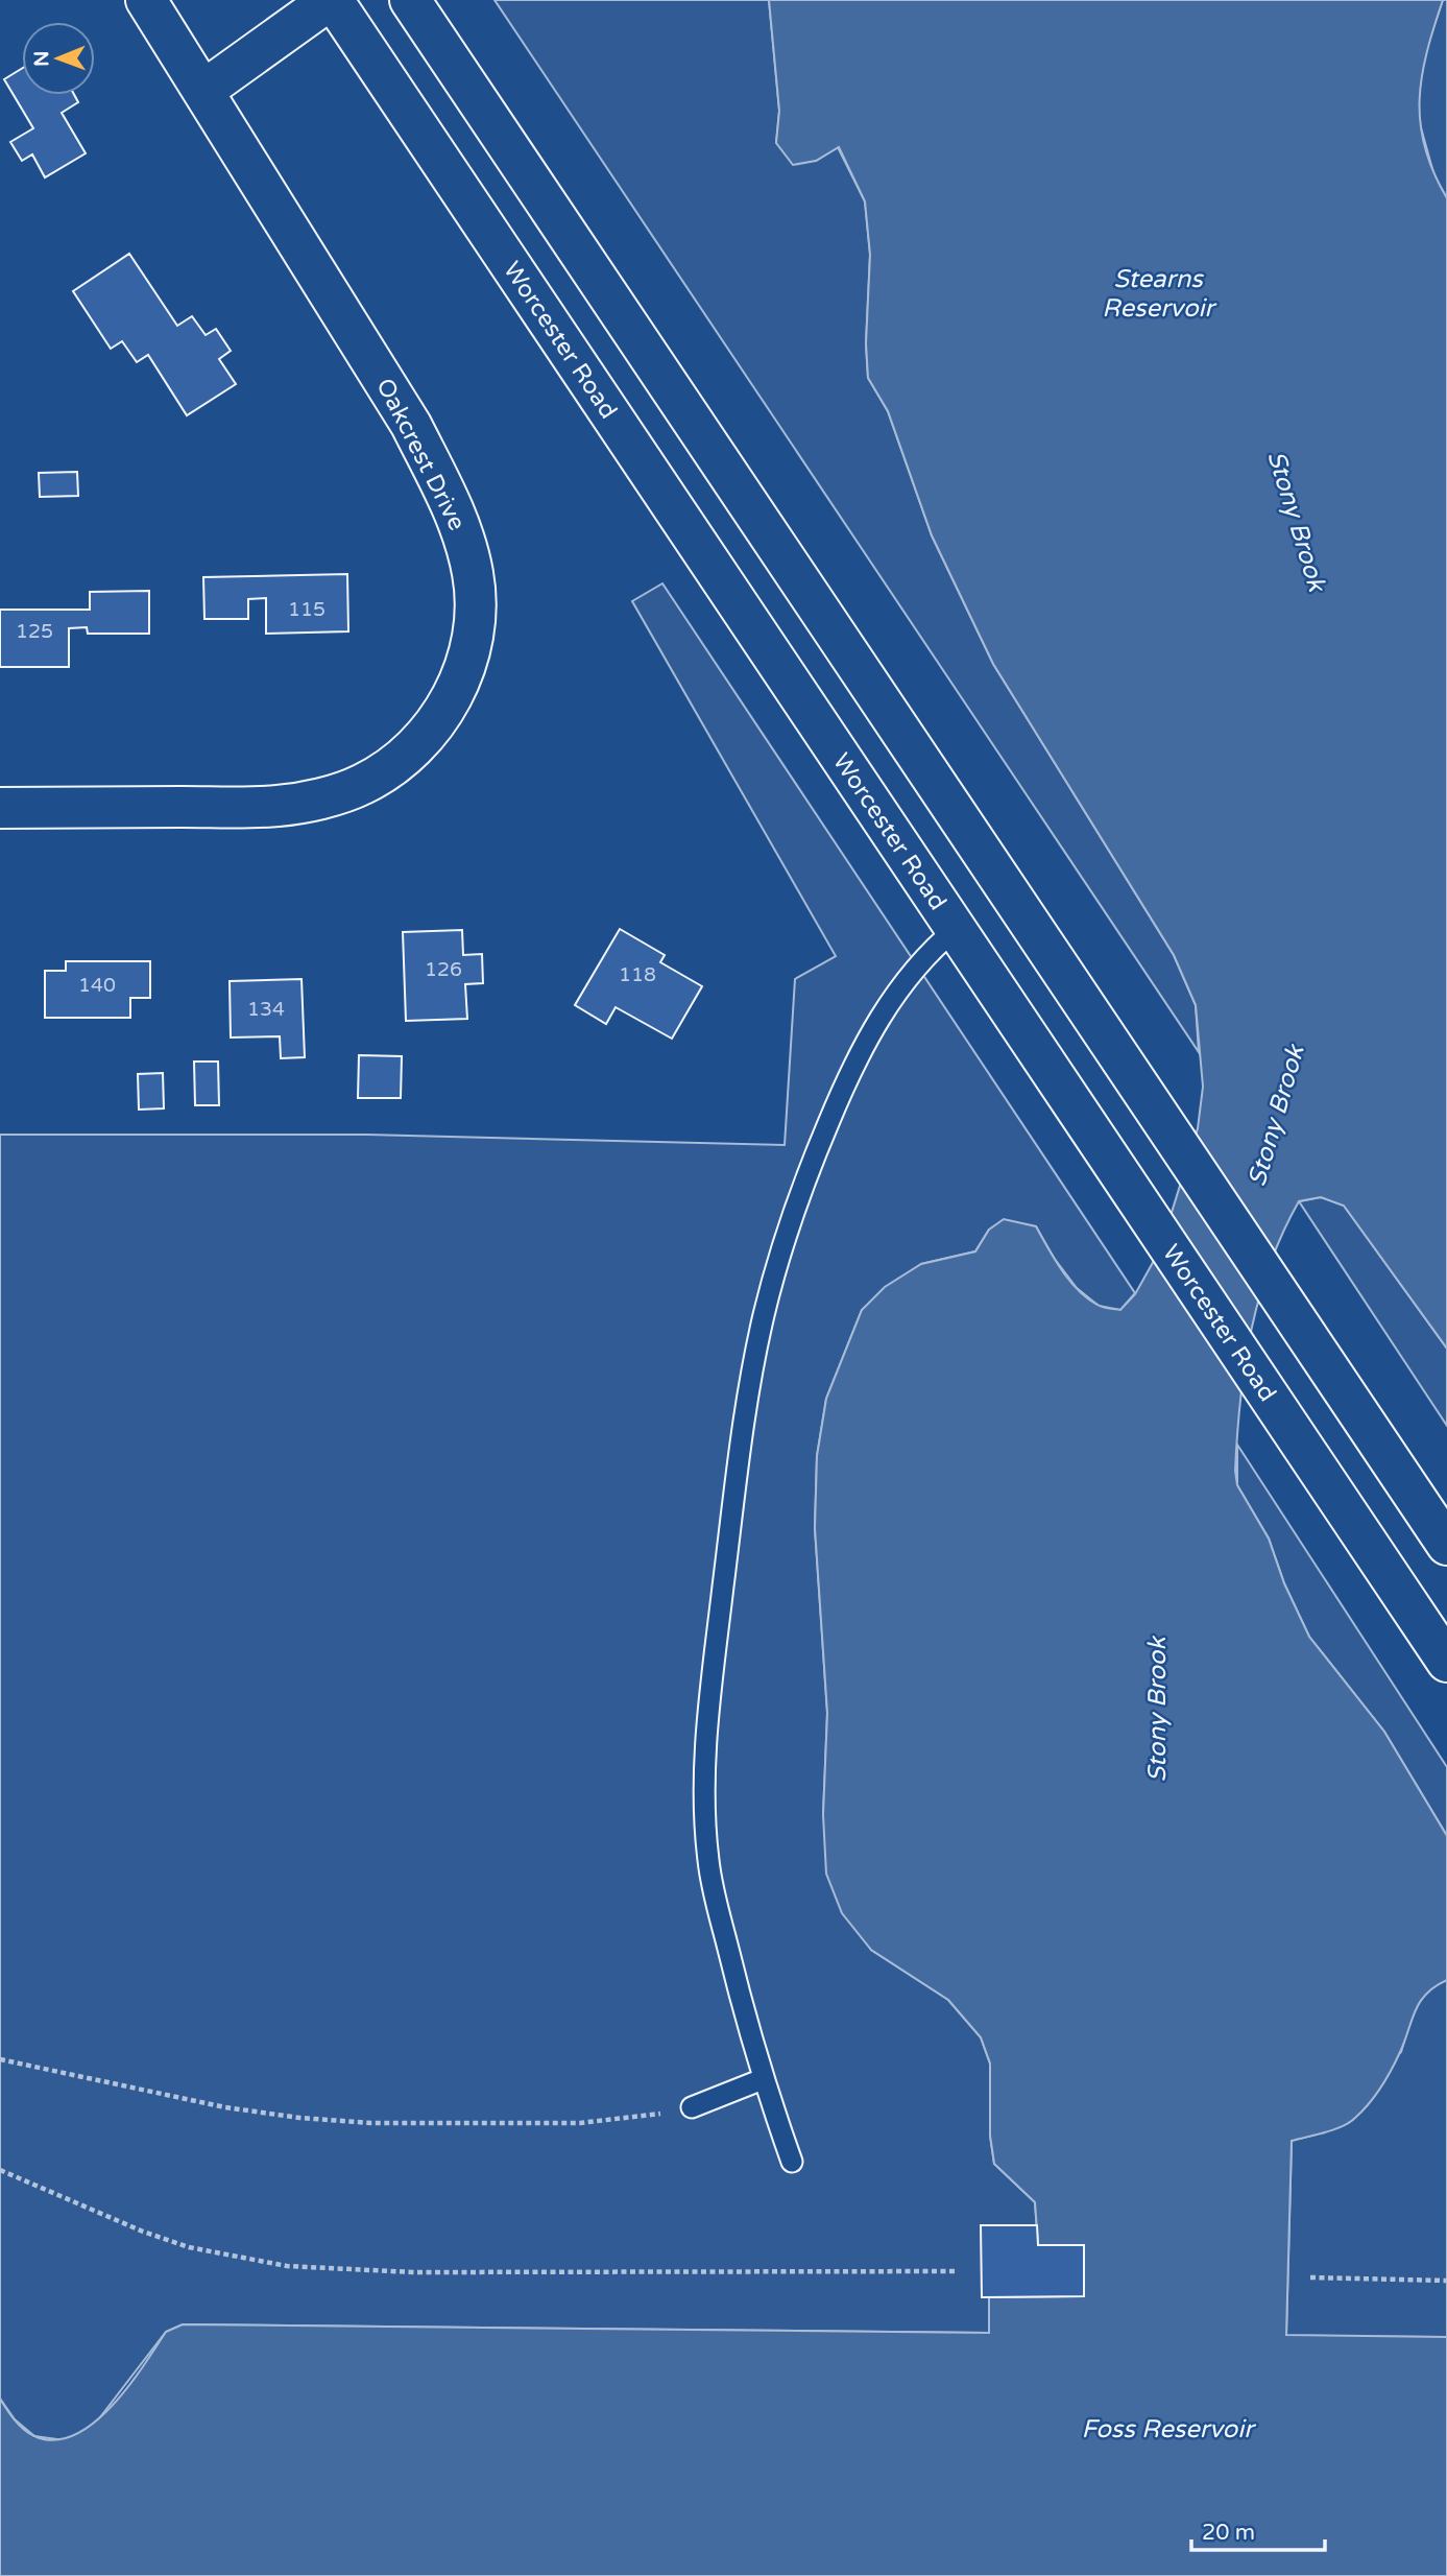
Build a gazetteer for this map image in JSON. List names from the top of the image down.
{
  "streets": {
    "main road": ["Worcester Road", "Oakcrest Drive"]
  },
  "water": ["Stearns Reservoir", "Stony Brook", "Foss Reservoir"],
  "house_numbers": [
    "115",
    "125",
    "126",
    "118",
    "140",
    "134"
  ],
  "scale_bar": "20 m",
  "north": "left"
}
